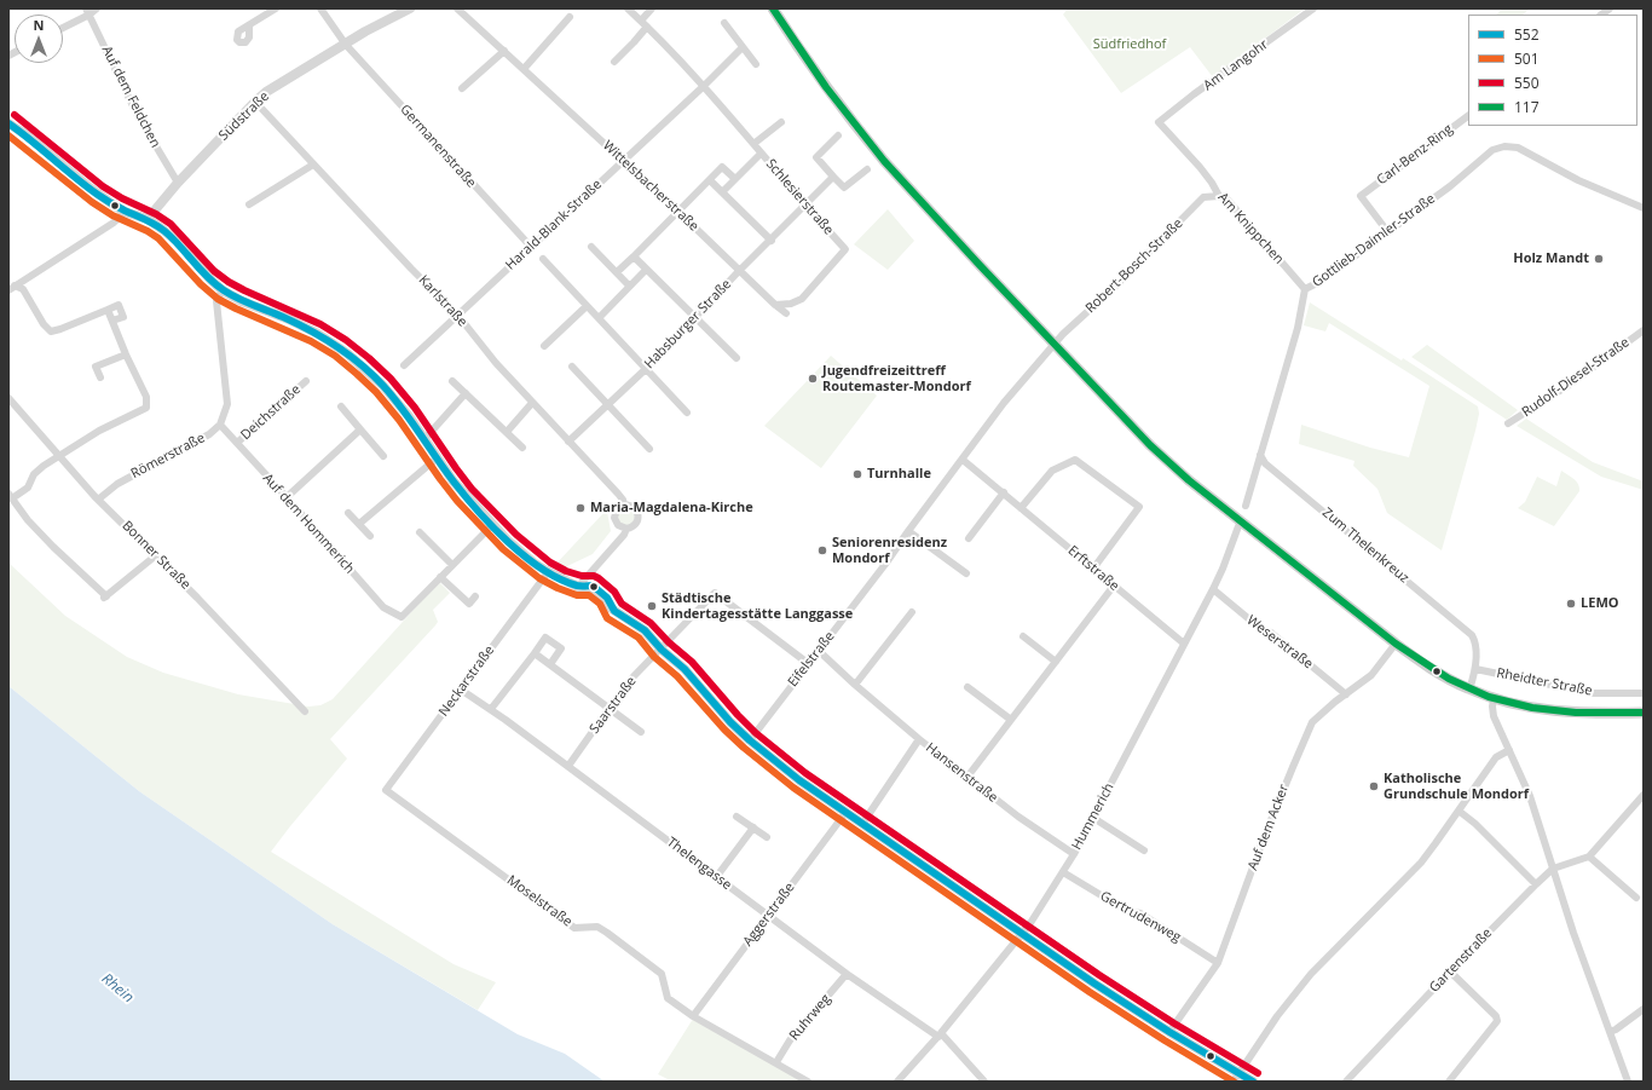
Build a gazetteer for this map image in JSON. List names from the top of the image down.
{
  "streets": {
    "main road": ["Rheidter Straße"],
    "street": [
      "Am Langohr",
      "Auf dem Feldchen",
      "Südstraße",
      "Germanenstraße",
      "Carl-Benz-Ring",
      "Wittelsbacherstraße",
      "Schlesierstraße",
      "Harald-Blank-Straße",
      "Am Knippchen",
      "Gottlieb-Daimler-Straße",
      "Robert-Bosch-Straße",
      "Karlstraße",
      "Habsburger Straße",
      "Rudolf-Diesel-Straße",
      "Deichstraße",
      "Römerstraße",
      "Auf dem Hommerich",
      "Zum Thelenkreuz",
      "Bonner Straße",
      "Erftstraße",
      "Weserstraße",
      "Eifelstraße",
      "Neckarstraße",
      "Saarstraße",
      "Hansenstraße",
      "Hummerich",
      "Auf dem Acker",
      "Thelengasse",
      "Moselstraße",
      "Aggerstraße",
      "Gertrudenweg",
      "Gartenstraße",
      "Ruhrweg"
    ]
  },
  "crossings": [
    ["Am Langohr", "Am Knippchen"],
    ["Auf dem Feldchen", "Südstraße"],
    ["Südstraße", "Germanenstraße"],
    ["Südstraße", "Karlstraße"],
    ["Germanenstraße", "Harald-Blank-Straße"],
    ["Carl-Benz-Ring", "Gottlieb-Daimler-Straße"],
    ["Wittelsbacherstraße", "Schlesierstraße"],
    ["Wittelsbacherstraße", "Harald-Blank-Straße"],
    ["Wittelsbacherstraße", "Habsburger Straße"],
    ["Schlesierstraße", "Harald-Blank-Straße"],
    ["Schlesierstraße", "Habsburger Straße"],
    ["Harald-Blank-Straße", "Karlstraße"],
    ["Am Knippchen", "Gottlieb-Daimler-Straße"],
    ["Am Knippchen", "Robert-Bosch-Straße"],
    ["Gottlieb-Daimler-Straße", "Zum Thelenkreuz"],
    ["Robert-Bosch-Straße", "Eifelstraße"],
    ["Robert-Bosch-Straße", "Rheidter Straße"],
    ["Karlstraße", "Habsburger Straße"],
    ["Deichstraße", "Auf dem Hommerich"],
    ["Römerstraße", "Auf dem Hommerich"],
    ["Römerstraße", "Bonner Straße"],
    ["Zum Thelenkreuz", "Rheidter Straße"],
    ["Erftstraße", "Eifelstraße"],
    ["Erftstraße", "Hummerich"],
    ["Weserstraße", "Hummerich"],
    ["Weserstraße", "Auf dem Acker"],
    ["Eifelstraße", "Rheidter Straße"],
    ["Eifelstraße", "Saarstraße"],
    ["Eifelstraße", "Hansenstraße"],
    ["Neckarstraße", "Thelengasse"],
    ["Neckarstraße", "Moselstraße"],
    ["Rheidter Straße", "Hummerich"],
    ["Rheidter Straße", "Auf dem Acker"],
    ["Saarstraße", "Thelengasse"],
    ["Hansenstraße", "Hummerich"],
    ["Hummerich", "Thelengasse"],
    ["Hummerich", "Gertrudenweg"],
    ["Auf dem Acker", "Gertrudenweg"],
    ["Thelengasse", "Aggerstraße"],
    ["Thelengasse", "Ruhrweg"],
    ["Moselstraße", "Aggerstraße"],
    ["Moselstraße", "Ruhrweg"]
  ],
  "water": ["Rhein"],
  "parks": ["Südfriedhof"],
  "places": [
    "Holz Mandt",
    "Jugendfreizeittreff Routemaster-Mondorf",
    "Turnhalle",
    "Maria-Magdalena-Kirche",
    "Seniorenresidenz Mondorf",
    "LEMO",
    "Städtische Kindertagesstätte Langgasse",
    "Katholische Grundschule Mondorf"
  ],
  "lines": [
    "transit line 117",
    "transit line 550",
    "transit line 552",
    "transit line 501"
  ],
  "legend": [
    "552",
    "501",
    "550",
    "117"
  ],
  "north": "top"
}
